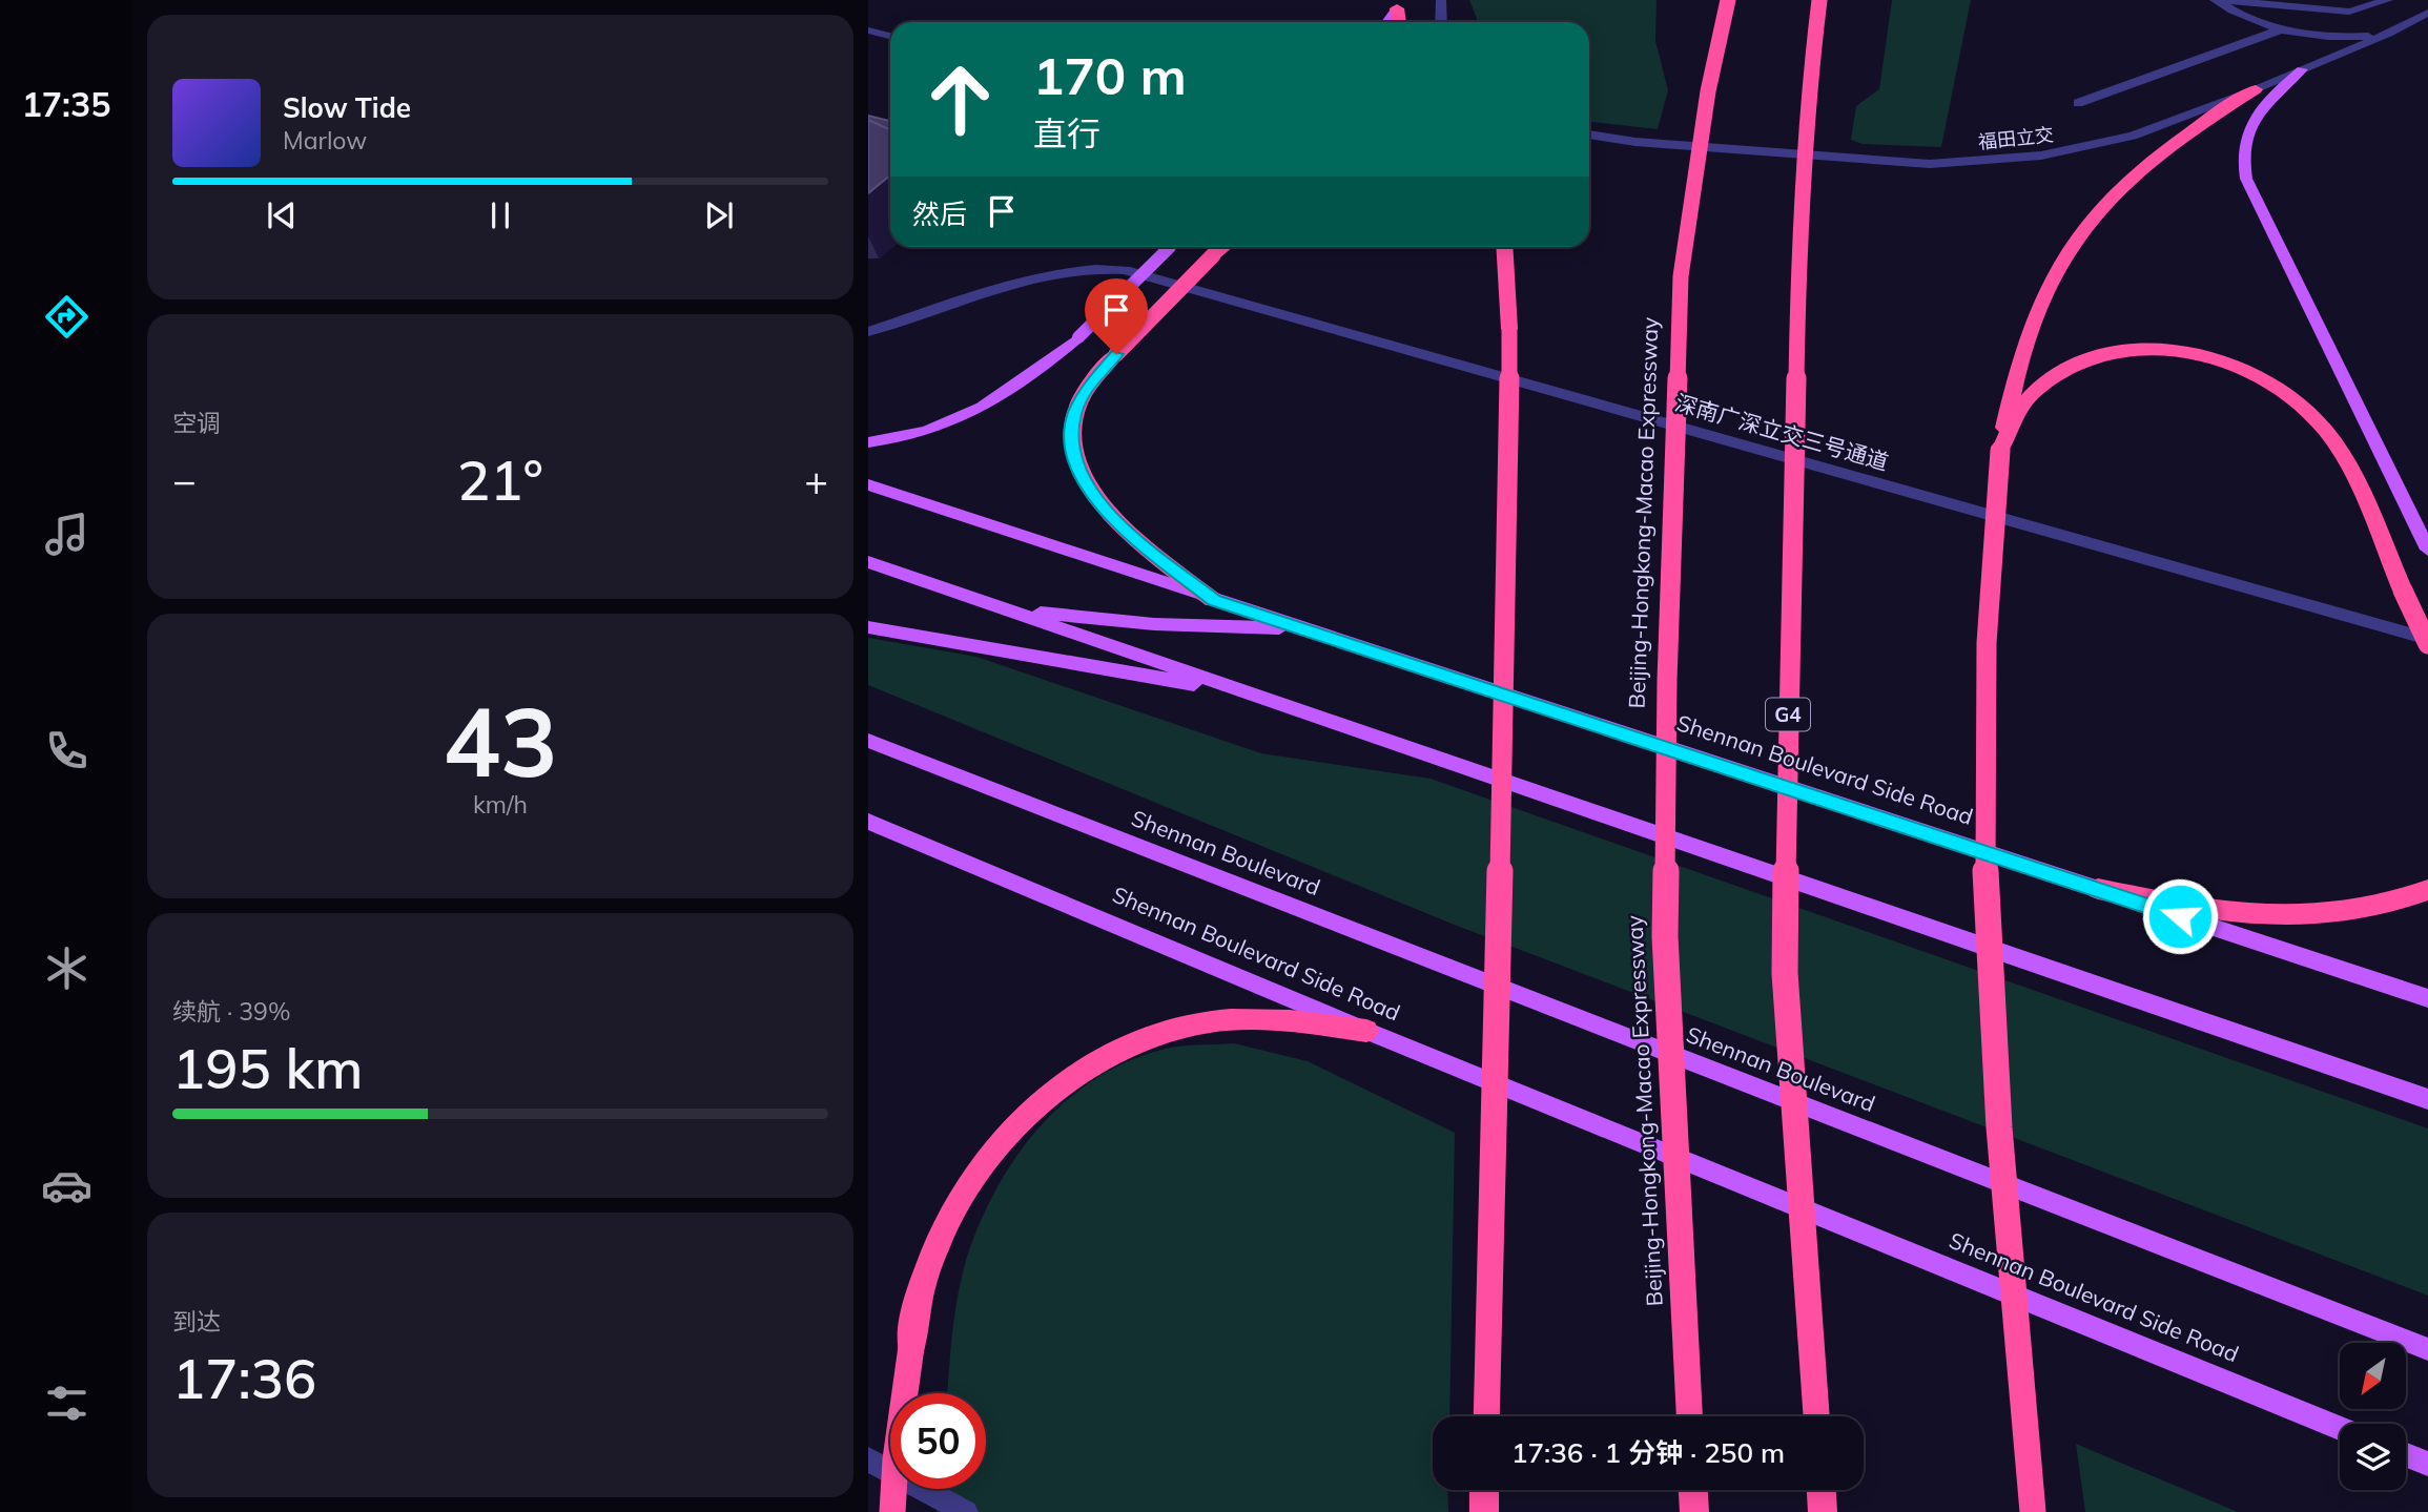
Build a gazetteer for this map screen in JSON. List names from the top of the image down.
{
  "streets": {
    "highway": ["Beijing-Hongkong-Macao Expressway", "G4"],
    "main road": ["Shennan Boulevard Side Road", "Shennan Boulevard"],
    "street": ["福田立交", "深南广深立交三号通道"]
  },
  "north": "bottom left",
  "page": {
    "tabs": "17:35",
    "turn": ["170 m", "直行"],
    "song": ["Slow Tide", "Marlow"],
    "then": "然后",
    "tile": [
      "空调",
      ["43", "km/h"],
      ["续航 · 39%", "195 km"],
      ["到达", "17:36"]
    ],
    "heat": ["−", "21°", "+"],
    "limit": "50",
    "trip": "17:36 · 1 分钟 · 250 m"
  }
}
